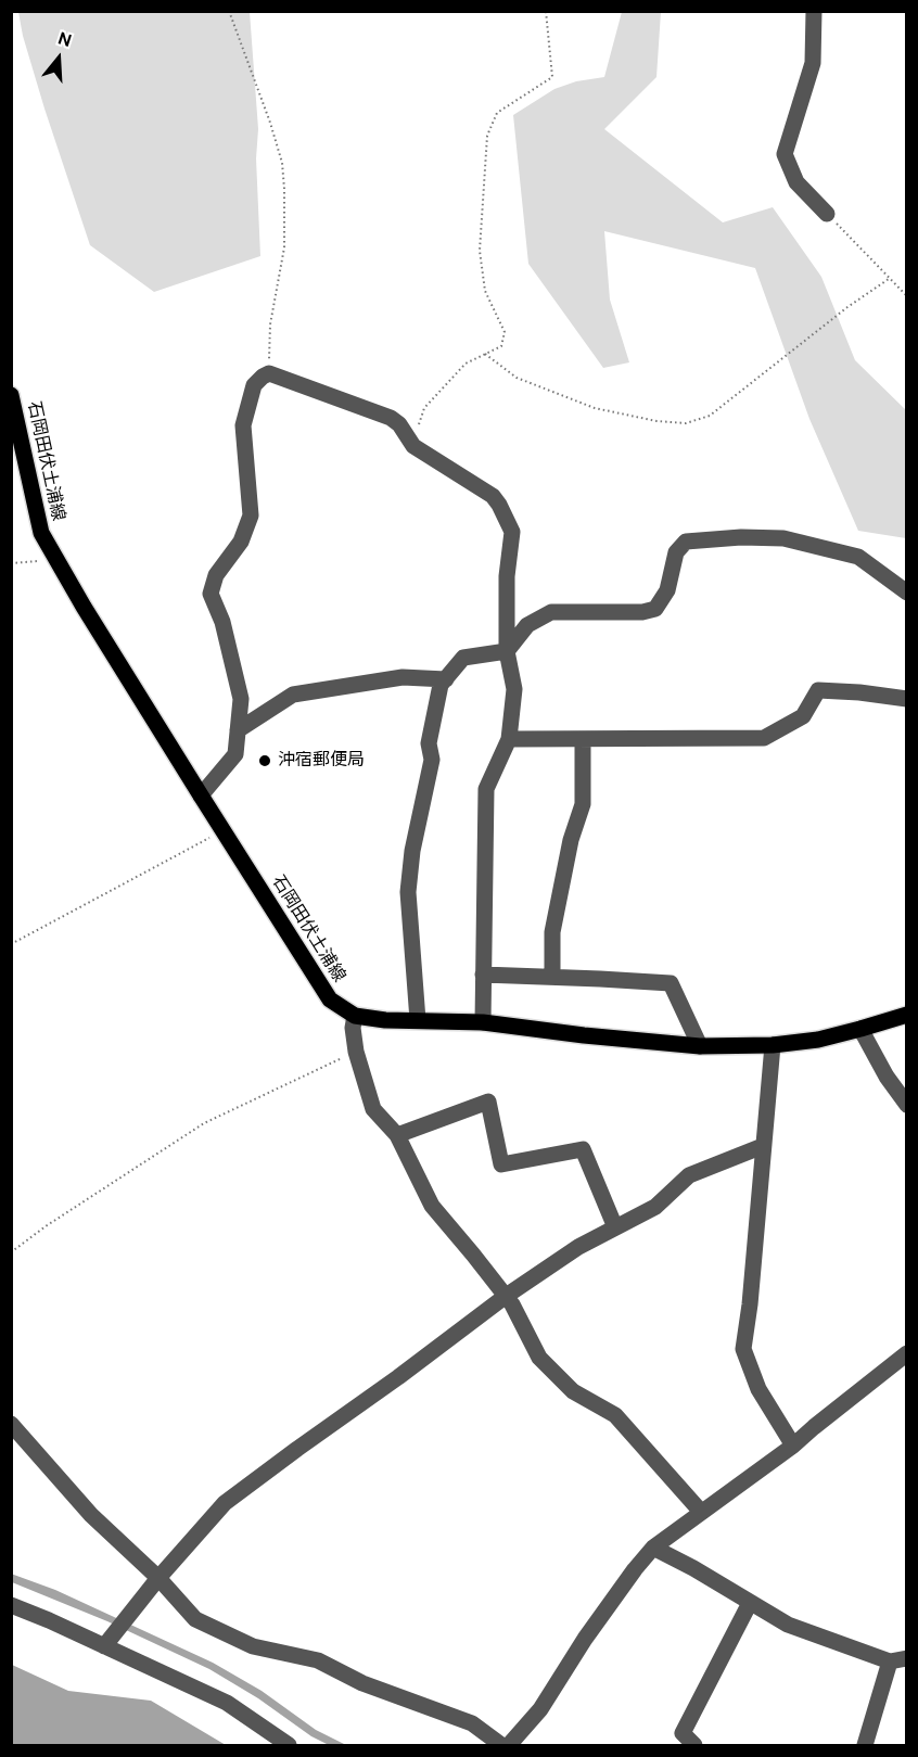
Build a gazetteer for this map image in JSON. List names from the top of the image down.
{
  "streets": {
    "main road": ["石岡田伏土浦線"]
  },
  "places": ["沖宿郵便局"],
  "north": "top"
}
